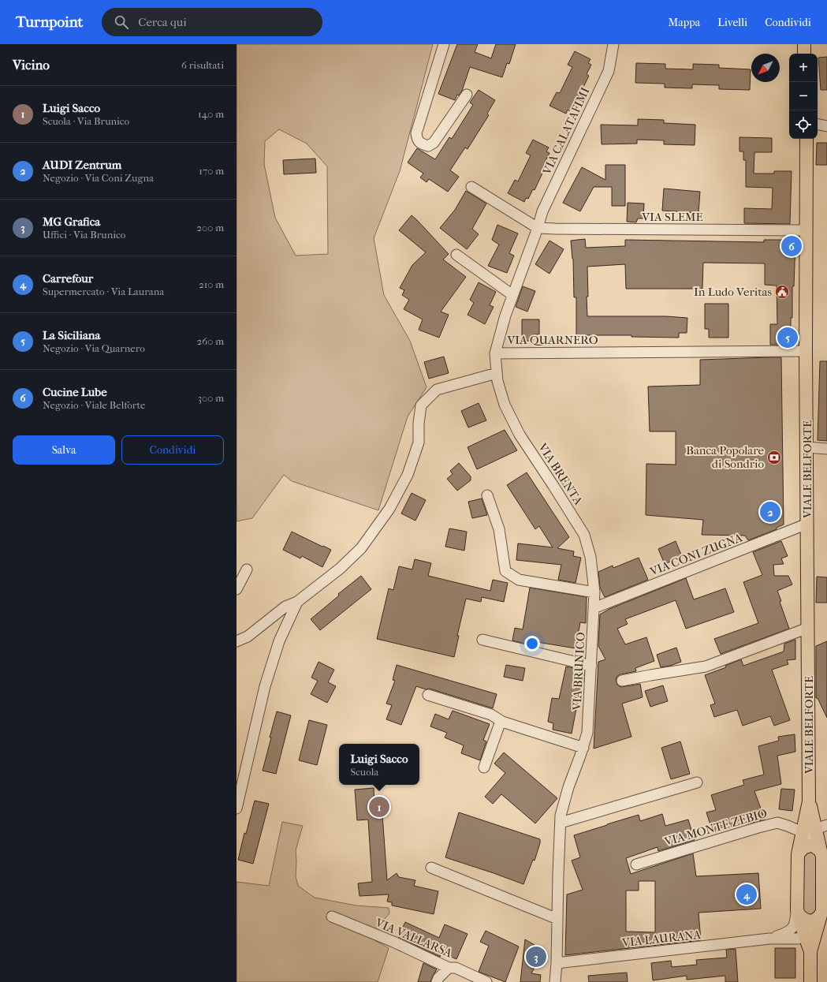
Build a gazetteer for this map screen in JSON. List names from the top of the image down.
{
  "streets": {
    "main road": ["VIALE BELFORTE"],
    "street": [
      "VIA CALATAFIMI",
      "VIA SLEME",
      "VIA QUARNERO",
      "VIA BRENTA",
      "VIA CONI ZUGNA",
      "VIA BRUNICO",
      "VIA MONTE ZEBIO",
      "VIA VALLARSA",
      "VIA LAURANA"
    ]
  },
  "crossings": [
    ["VIA CALATAFIMI", "VIA SLEME"],
    ["VIA CALATAFIMI", "VIA QUARNERO"],
    ["VIA SLEME", "VIALE BELFORTE"],
    ["VIA QUARNERO", "VIALE BELFORTE"],
    ["VIA QUARNERO", "VIA BRENTA"],
    ["VIALE BELFORTE", "VIA CONI ZUGNA"],
    ["VIALE BELFORTE", "VIA MONTE ZEBIO"],
    ["VIALE BELFORTE", "VIA LAURANA"],
    ["VIA BRENTA", "VIA BRUNICO"],
    ["VIA CONI ZUGNA", "VIA BRUNICO"],
    ["VIA BRUNICO", "VIA LAURANA"]
  ],
  "places": {
    "public building": ["In Ludo Veritas"],
    "bank": ["Banca Popolare di Sondrio"]
  },
  "north": "bottom left",
  "page": {
    "header": "Turnpoint",
    "search": "Cerca qui",
    "nav": ["Mappa", "Livelli", "Condividi"],
    "heading": ["Vicino", "6 risultati"],
    "map_buttons": ["+", "−"],
    "list": [
      {
        "mark": "1",
        "name": "Luigi Sacco",
        "note": "Scuola · Via Brunico",
        "value": "140 m"
      },
      {
        "mark": "2",
        "name": "AUDI Zentrum",
        "note": "Negozio · Via Coni Zugna",
        "value": "170 m"
      },
      {
        "mark": "3",
        "name": "MG Grafica",
        "note": "Uffici · Via Brunico",
        "value": "200 m"
      },
      {
        "mark": "4",
        "name": "Carrefour",
        "note": "Supermercato · Via Laurana",
        "value": "210 m"
      },
      {
        "mark": "5",
        "name": "La Siciliana",
        "note": "Negozio · Via Quarnero",
        "value": "260 m"
      },
      {
        "mark": "6",
        "name": "Cucine Lube",
        "note": "Negozio · Viale Belforte",
        "value": "300 m"
      }
    ],
    "pins": [
      "6",
      "5",
      "2",
      "1",
      "4",
      "3"
    ],
    "buttons": ["Salva", "Condividi"],
    "popup": ["Luigi Sacco", "Scuola"]
  }
}
